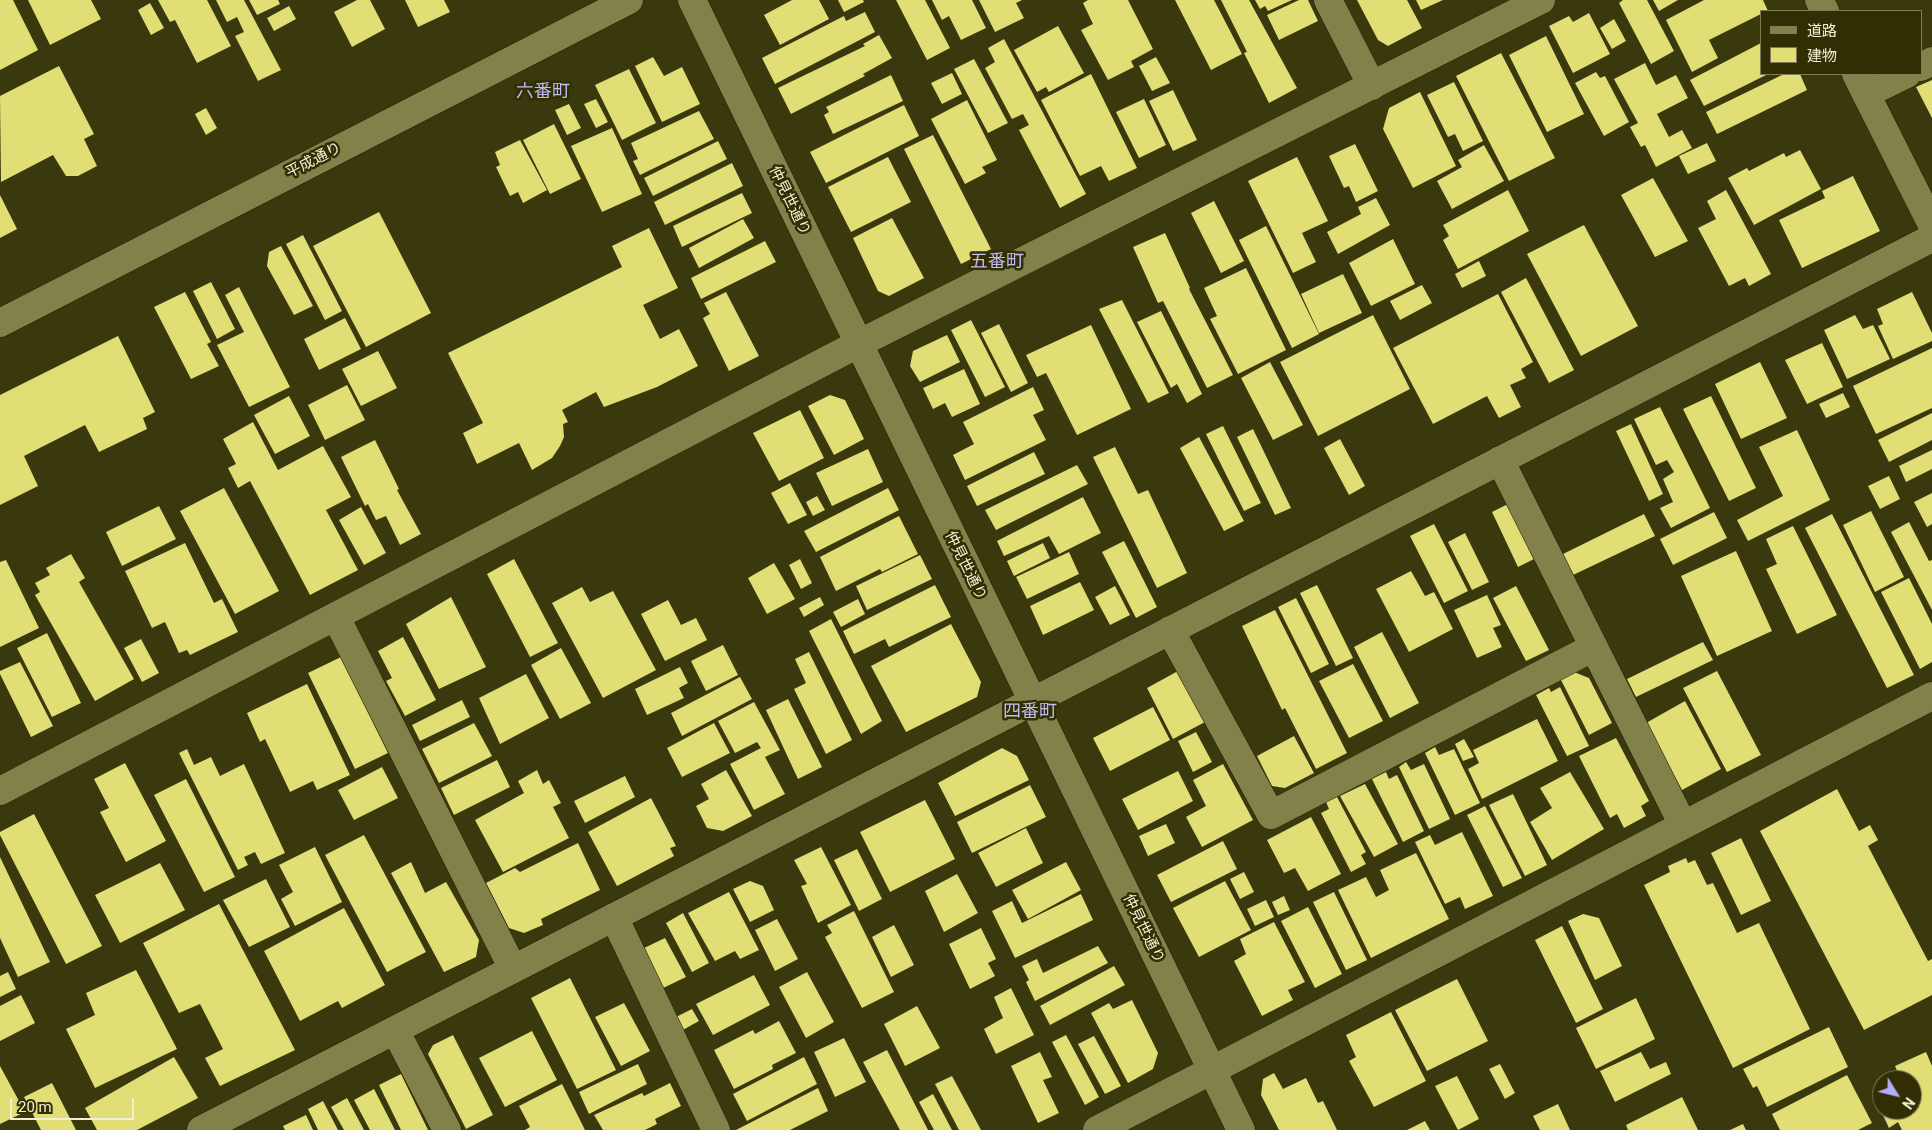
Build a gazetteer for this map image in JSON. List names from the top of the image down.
{
  "streets": {
    "street": ["平成通り", "仲見世通り"]
  },
  "districts": ["六番町", "五番町", "四番町"],
  "legend": ["道路", "建物"],
  "scale_bar": "20 m",
  "north": "bottom right"
}
